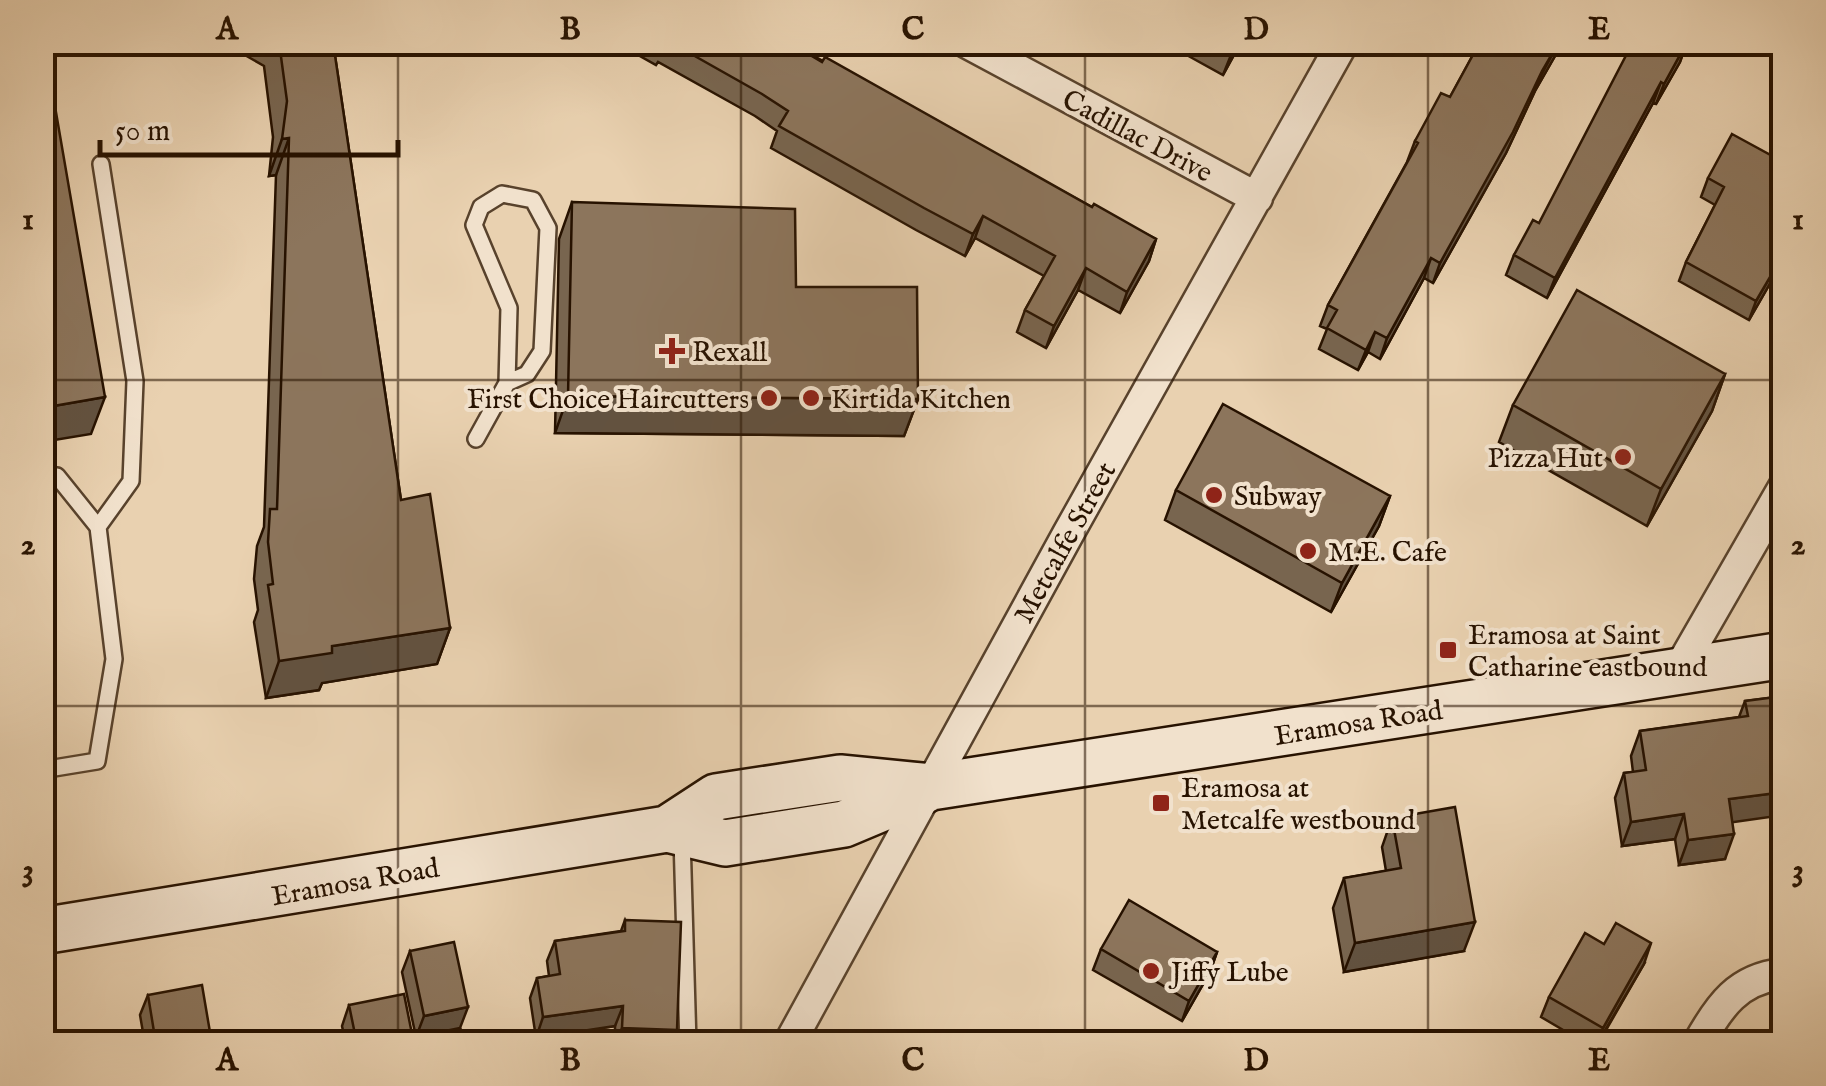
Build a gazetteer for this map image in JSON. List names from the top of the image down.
{
  "streets": {
    "main road": ["Eramosa Road"],
    "street": ["Cadillac Drive", "Metcalfe Street"]
  },
  "crossings": [
    ["Cadillac Drive", "Metcalfe Street"],
    ["Metcalfe Street", "Eramosa Road"]
  ],
  "places": {
    "health": ["Rexall"],
    "other": [
      "First Choice Haircutters",
      "Kirtida Kitchen",
      "Pizza Hut",
      "Subway",
      "M.E. Cafe",
      "Jiffy Lube"
    ],
    "transit": ["Eramosa at Saint Catharine eastbound", "Eramosa at Metcalfe westbound"]
  },
  "scale_bar": "50 m",
  "grid": {
    "columns": [
      "A",
      "B",
      "C",
      "D",
      "E"
    ],
    "rows": ["1", "2", "3"]
  }
}
